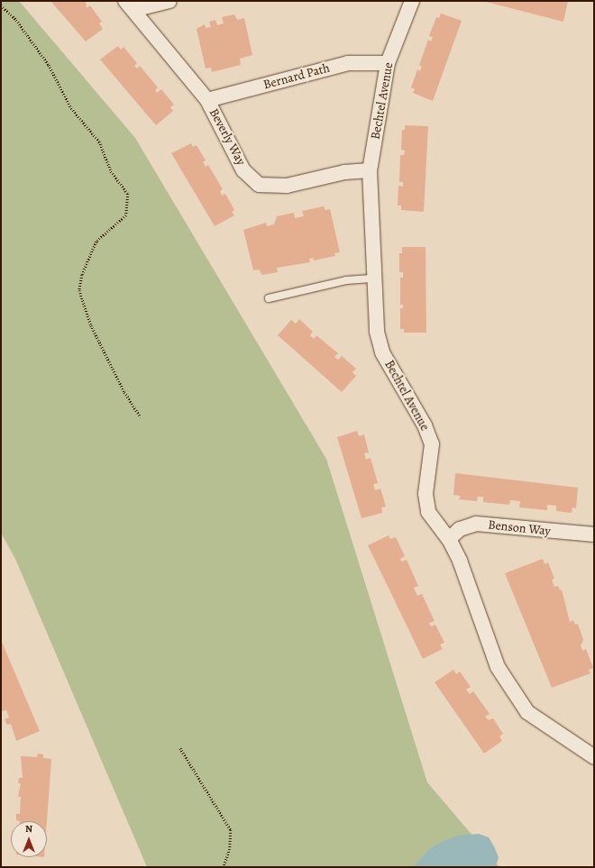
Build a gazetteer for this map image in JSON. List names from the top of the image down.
{
  "streets": {
    "street": [
      "Bernard Path",
      "Bechtel Avenue",
      "Beverly Way",
      "Benson Way"
    ]
  },
  "crossings": [
    ["Bernard Path", "Bechtel Avenue"],
    ["Bernard Path", "Beverly Way"],
    ["Bechtel Avenue", "Beverly Way"],
    ["Bechtel Avenue", "Benson Way"]
  ],
  "north": "top"
}
